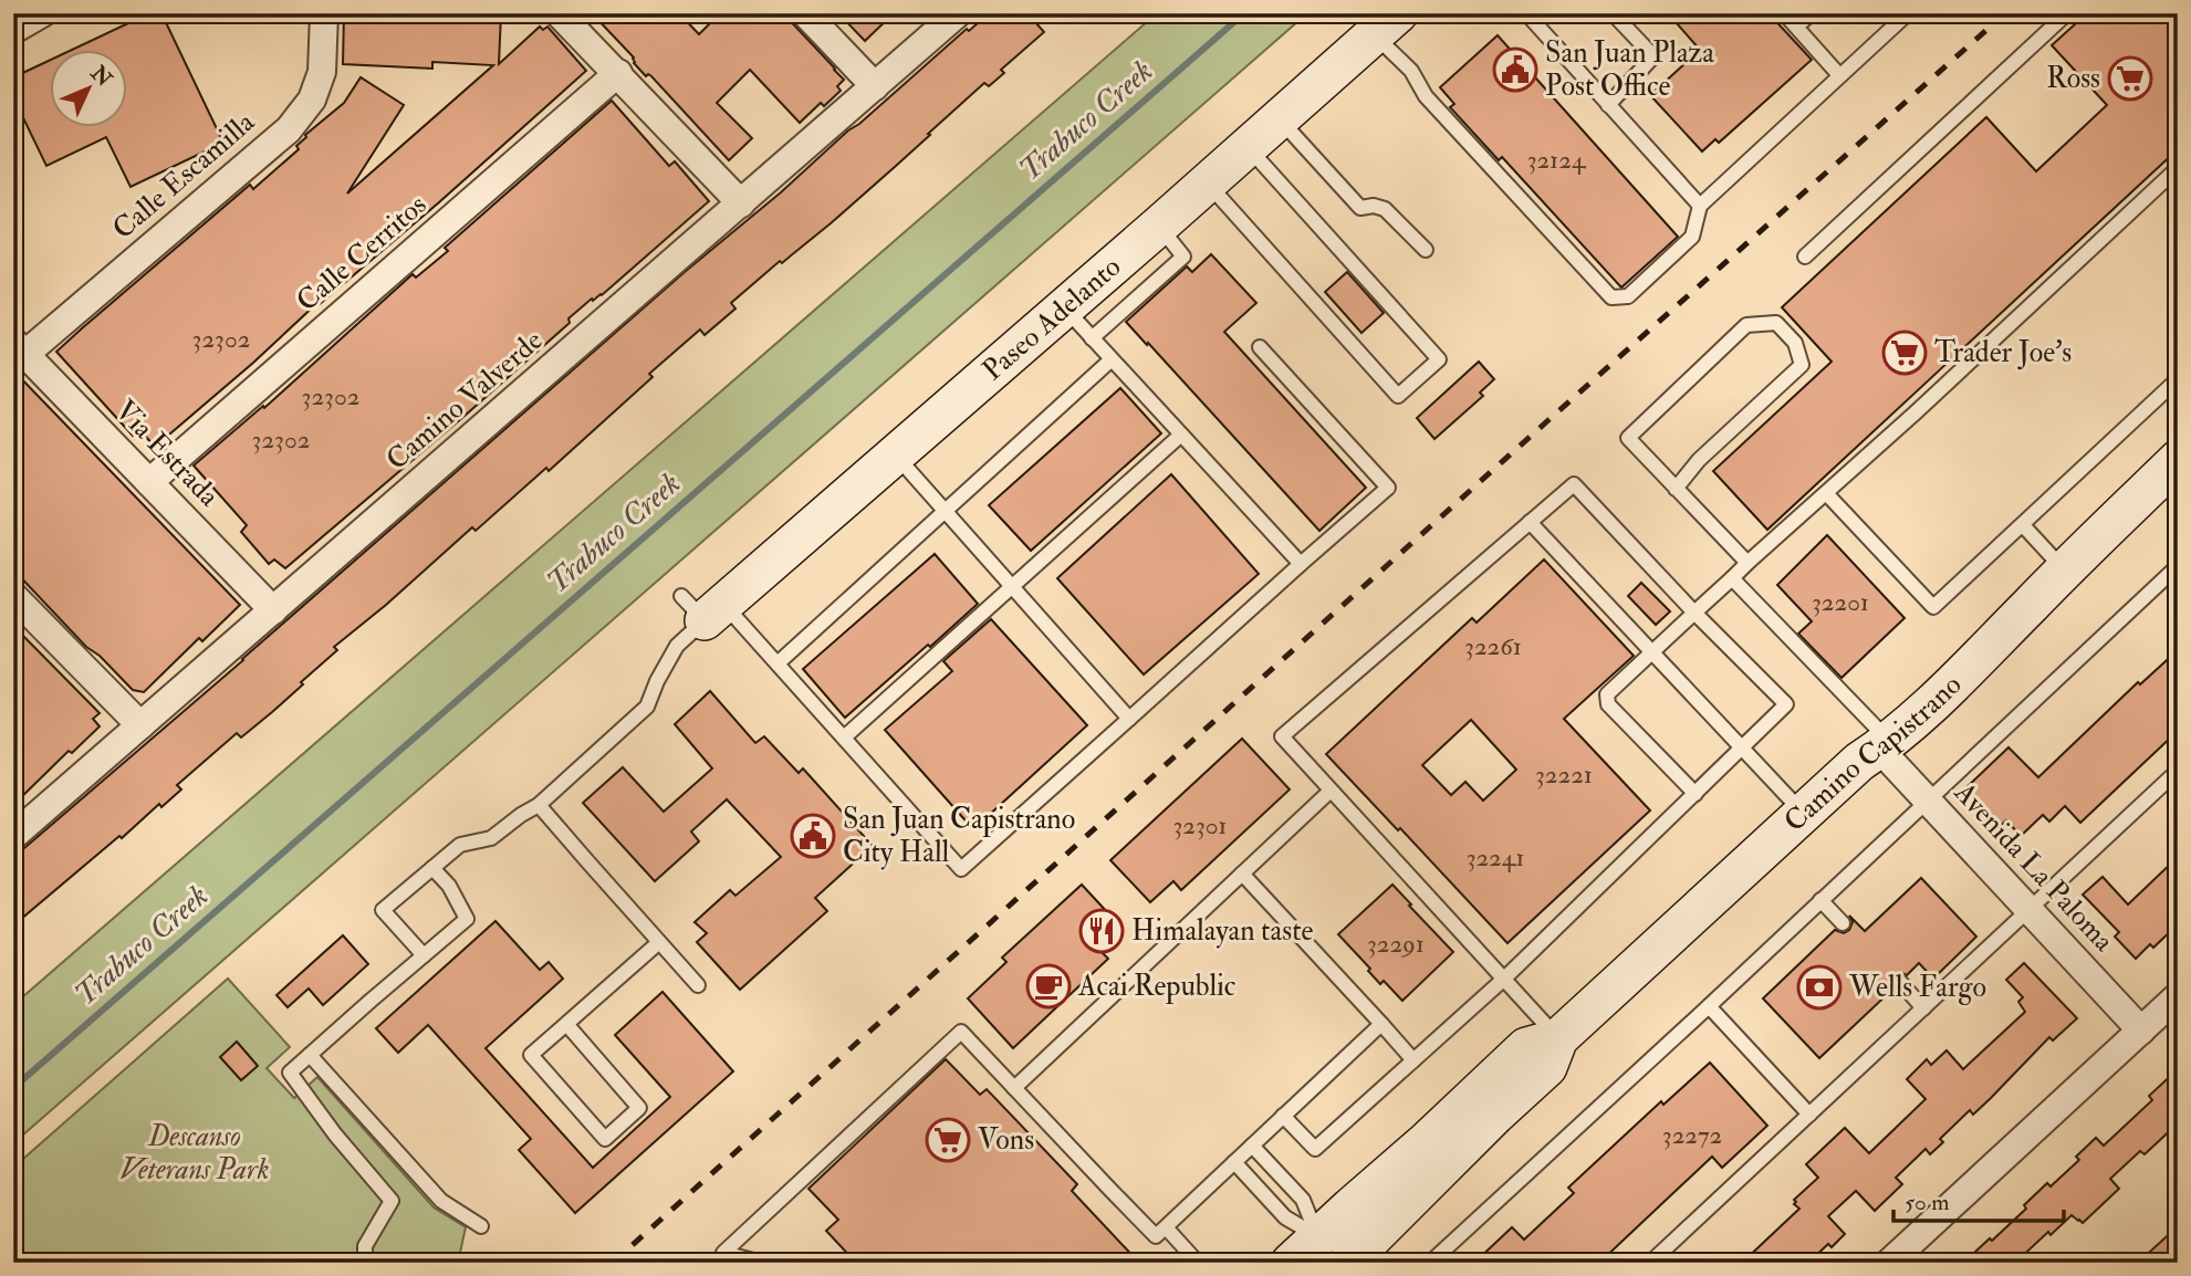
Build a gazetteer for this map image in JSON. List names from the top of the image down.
{
  "streets": {
    "main road": ["Paseo Adelanto", "Camino Capistrano"],
    "street": [
      "Calle Escamilla",
      "Calle Cerritos",
      "Camino Valverde",
      "Via Estrada",
      "Avenida La Paloma"
    ]
  },
  "crossings": [
    ["Calle Escamilla", "Via Estrada"],
    ["Calle Cerritos", "Via Estrada"],
    ["Camino Valverde", "Via Estrada"],
    ["Camino Capistrano", "Avenida La Paloma"]
  ],
  "water": ["Trabuco Creek"],
  "parks": ["Descanso Veterans Park"],
  "places": {
    "public building": ["San Juan Plaza Post Office", "San Juan Capistrano City Hall"],
    "supermarket": ["Ross", "Trader Joe's", "Vons"],
    "restaurant": ["Himalayan taste"],
    "cafe": ["Acai Republic"],
    "bank": ["Wells Fargo"]
  },
  "house_numbers": [
    "32124",
    "32302",
    "32302",
    "32302",
    "32201",
    "32261",
    "32221",
    "32301",
    "32241",
    "32291",
    "32272"
  ],
  "scale_bar": "50 m",
  "north": "top right"
}
